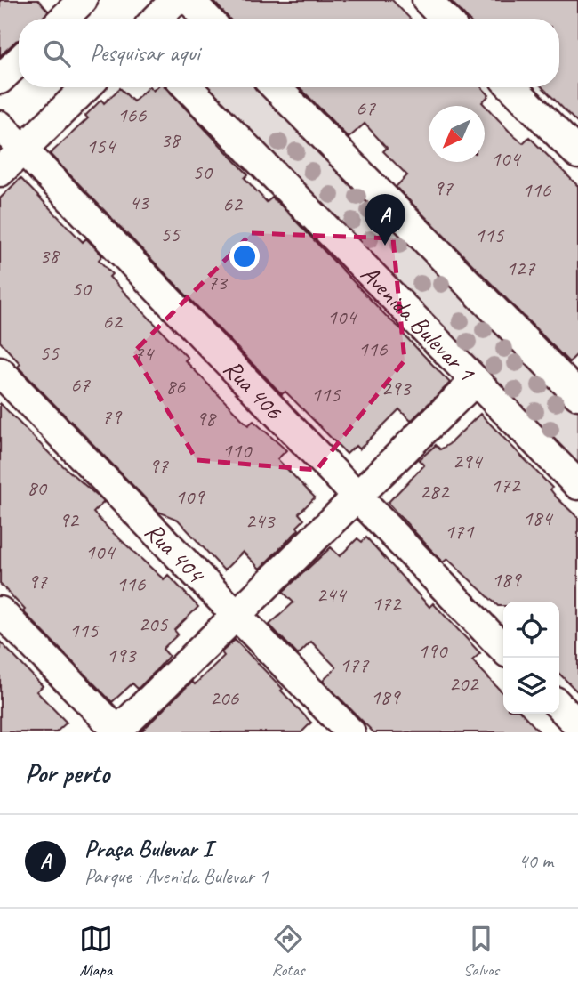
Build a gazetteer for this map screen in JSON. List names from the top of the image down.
{
  "streets": {
    "street": ["Avenida Bulevar 1", "Rua 406", "Rua 404"]
  },
  "house_numbers": [
    "67",
    "166",
    "38",
    "154",
    "104",
    "50",
    "97",
    "116",
    "43",
    "62",
    "55",
    "115",
    "38",
    "127",
    "73",
    "50",
    "104",
    "62",
    "116",
    "55",
    "74",
    "67",
    "86",
    "293",
    "115",
    "79",
    "98",
    "110",
    "294",
    "97",
    "172",
    "80",
    "282",
    "109",
    "184",
    "92",
    "243",
    "171",
    "104",
    "189",
    "97",
    "116",
    "244",
    "172",
    "205",
    "115",
    "190",
    "193",
    "177",
    "202",
    "189",
    "206"
  ],
  "north": "bottom left",
  "page": {
    "search": "Pesquisar aqui",
    "pins": "A",
    "heading": "Por perto",
    "list": [
      {
        "mark": "A",
        "name": "Praça Bulevar I",
        "note": "Parque · Avenida Bulevar 1",
        "value": "40 m"
      }
    ],
    "nav": ["Mapa", "Rotas", "Salvos"]
  }
}
